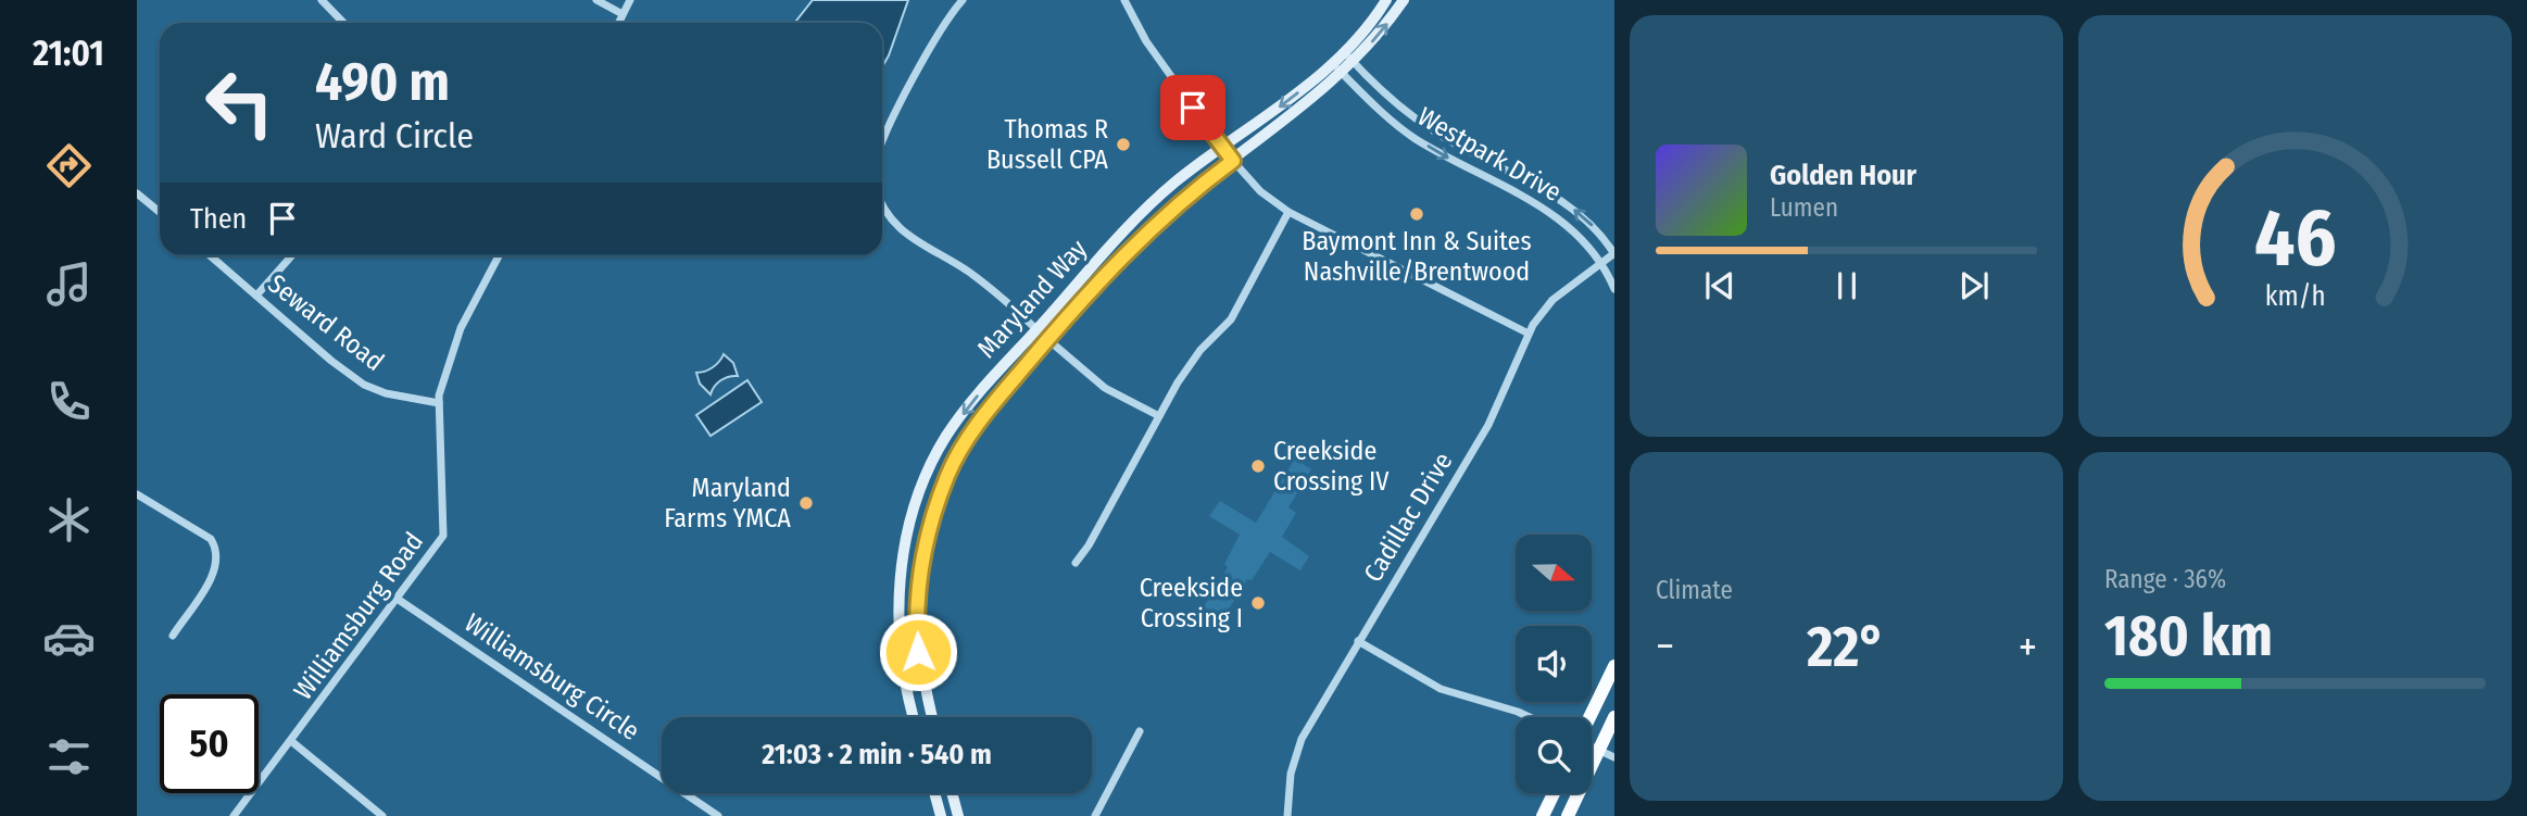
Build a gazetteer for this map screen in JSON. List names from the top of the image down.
{
  "streets": {
    "main road": ["Maryland Way"],
    "street": [
      "Westpark Drive",
      "Seward Road",
      "Cadillac Drive",
      "Williamsburg Road",
      "Williamsburg Circle"
    ]
  },
  "crossings": [
    ["Westpark Drive", "Maryland Way"],
    ["Westpark Drive", "Cadillac Drive"],
    ["Seward Road", "Williamsburg Road"],
    ["Williamsburg Road", "Williamsburg Circle"]
  ],
  "places": [
    "Thomas R Bussell CPA",
    "Baymont Inn & Suites Nashville/Brentwood",
    "Creekside Crossing IV",
    "Maryland Farms YMCA",
    "Creekside Crossing I"
  ],
  "north": "right",
  "page": {
    "tabs": "21:01",
    "turn": ["490 m", "Ward Circle"],
    "song": ["Golden Hour", "Lumen"],
    "then": "Then",
    "tile": [
      "Climate",
      ["Range · 36%", "180 km"]
    ],
    "heat": ["−", "22°", "+"],
    "limit": "50",
    "trip": "21:03 · 2 min · 540 m",
    "gauge": ["46", "km/h"]
  }
}
